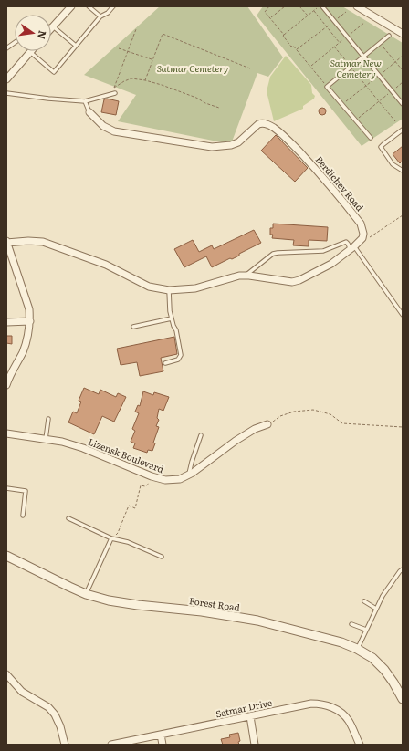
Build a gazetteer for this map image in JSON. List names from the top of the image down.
{
  "streets": {
    "street": [
      "Berdichev Road",
      "Lizensk Boulevard",
      "Forest Road",
      "Satmar Drive"
    ]
  },
  "parks": ["Satmar New Cemetery", "Satmar Cemetery"],
  "north": "right"
}
